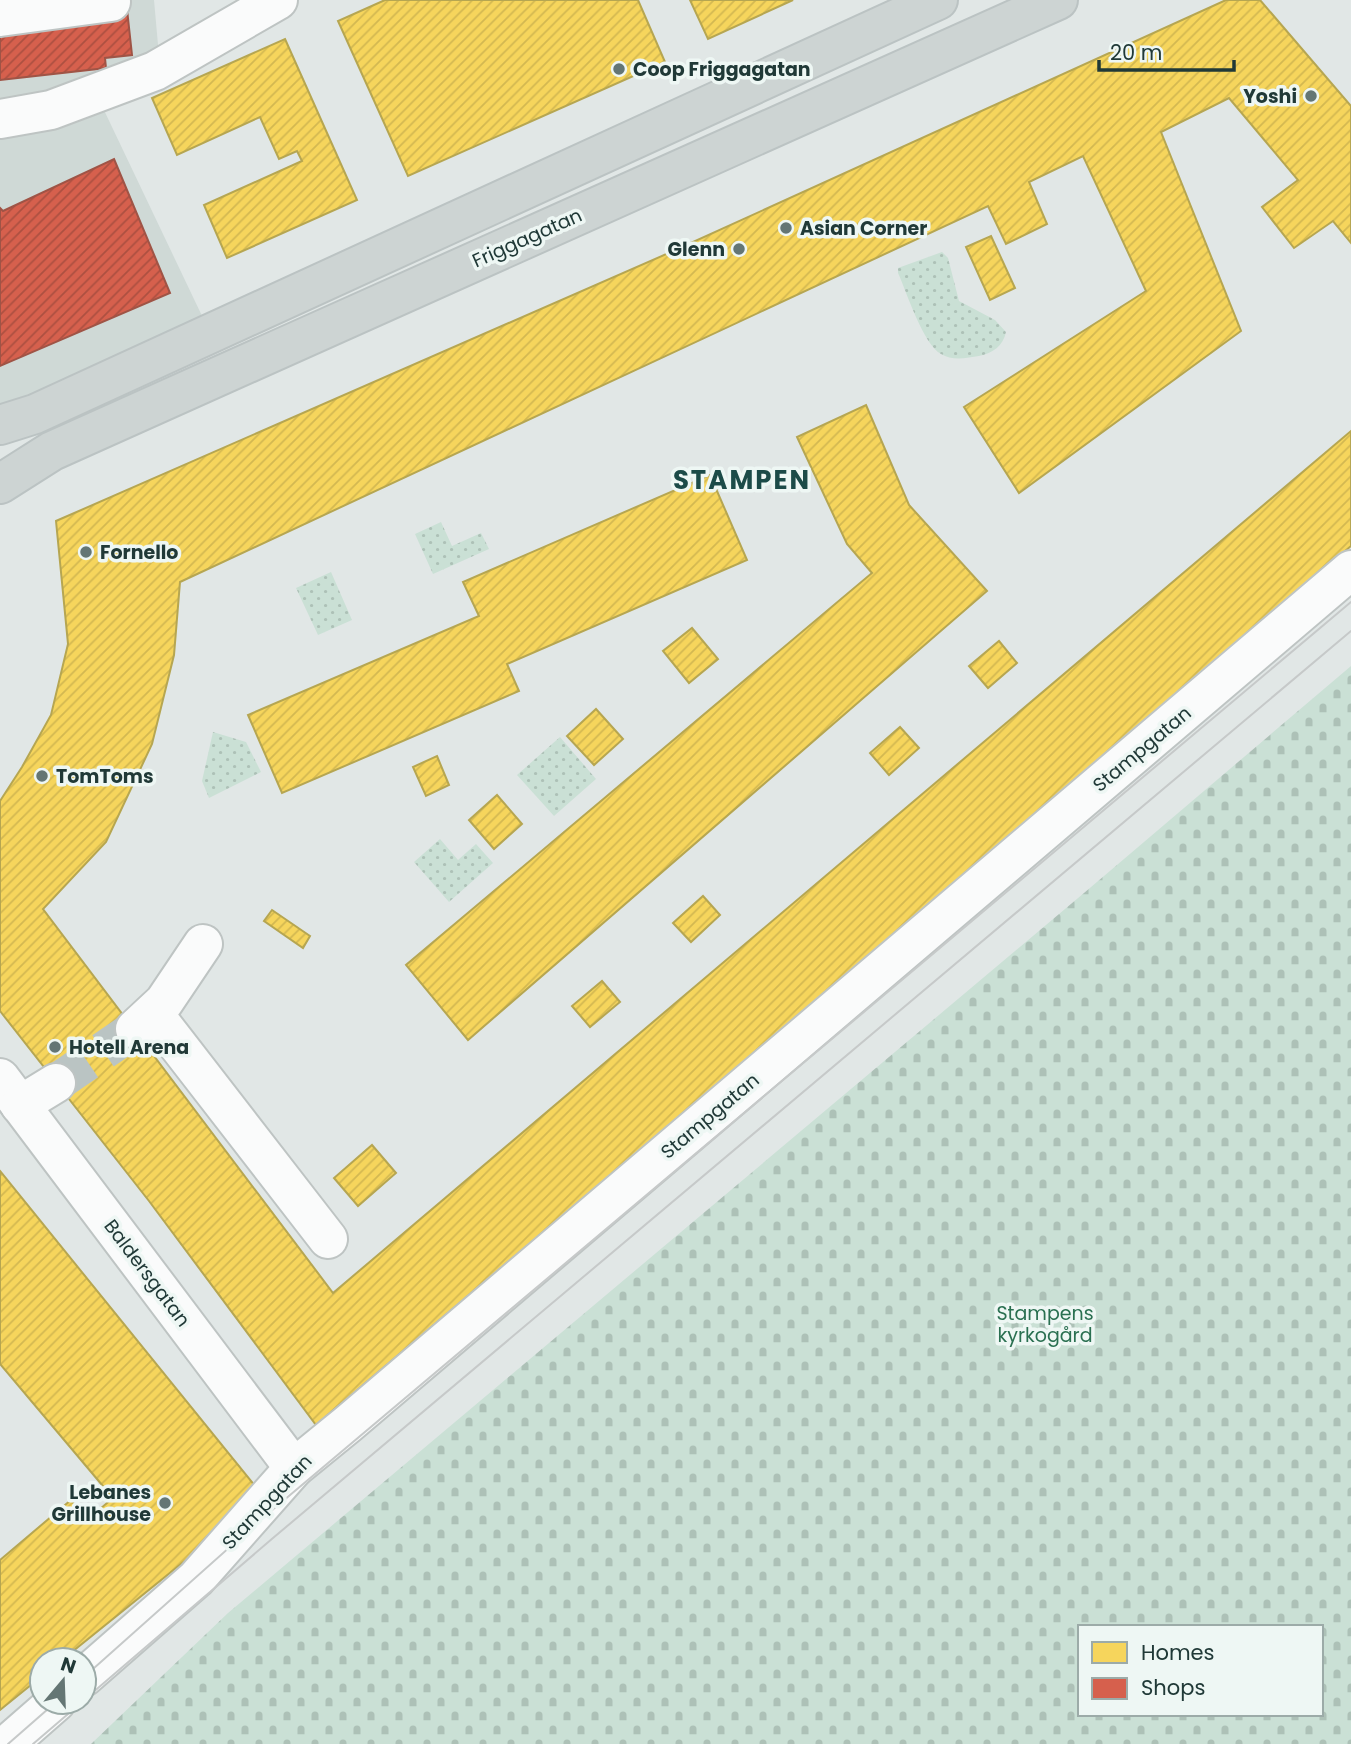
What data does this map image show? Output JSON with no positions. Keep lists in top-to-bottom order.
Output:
{
  "streets": {
    "main road": ["Friggagatan"],
    "street": ["Stampgatan", "Baldersgatan"]
  },
  "crossings": [
    ["Stampgatan", "Baldersgatan"]
  ],
  "districts": ["STAMPEN"],
  "parks": ["Stampens kyrkogård"],
  "places": [
    "Coop Friggagatan",
    "Yoshi",
    "Asian Corner",
    "Glenn",
    "Fornello",
    "TomToms",
    "Hotell Arena",
    "Lebanes Grillhouse"
  ],
  "legend": ["Homes", "Shops"],
  "scale_bar": "20 m",
  "north": "top"
}
